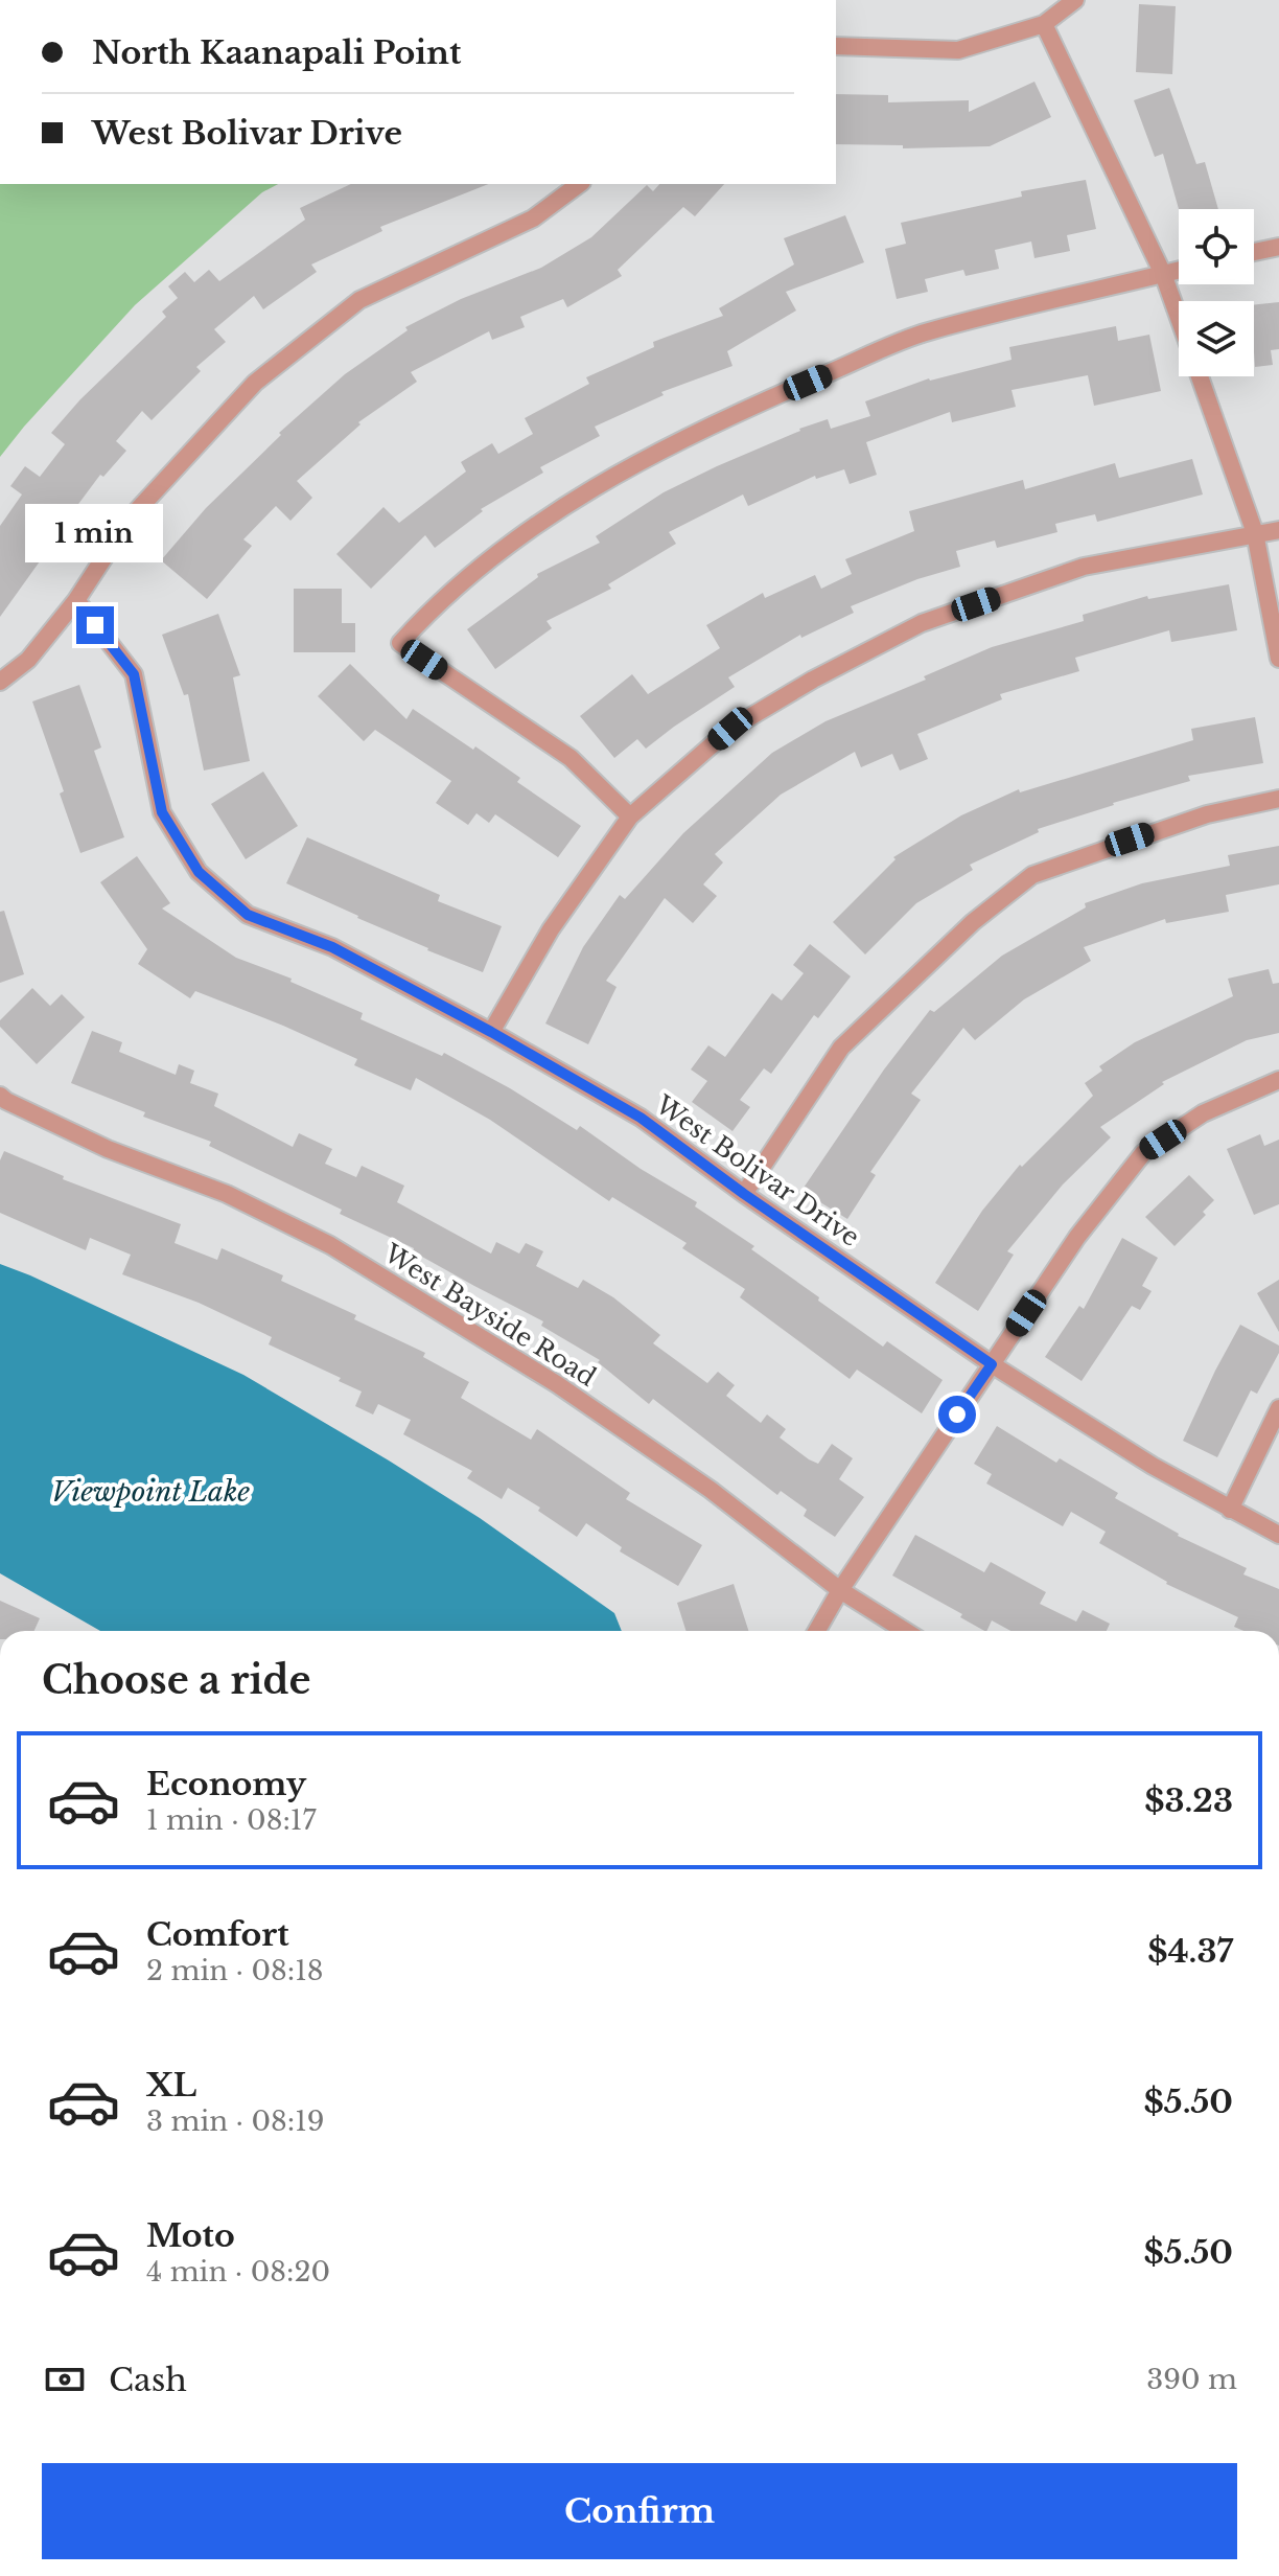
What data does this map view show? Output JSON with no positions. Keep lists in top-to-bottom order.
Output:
{
  "streets": {
    "street": ["West Bolivar Drive", "West Bayside Road"]
  },
  "water": ["Viewpoint Lake"],
  "page": {
    "banner": ["North Kaanapali Point", "West Bolivar Drive"],
    "bubble": "1 min",
    "heading": "Choose a ride",
    "list": [
      {
        "name": "Economy",
        "note": "1 min · 08:17",
        "value": "$3.23"
      },
      {
        "name": "Comfort",
        "note": "2 min · 08:18",
        "value": "$4.37"
      },
      {
        "name": "XL",
        "note": "3 min · 08:19",
        "value": "$5.50"
      },
      {
        "name": "Moto",
        "note": "4 min · 08:20",
        "value": "$5.50"
      }
    ],
    "pay": ["Cash", "390 m"],
    "buttons": "Confirm"
  }
}
